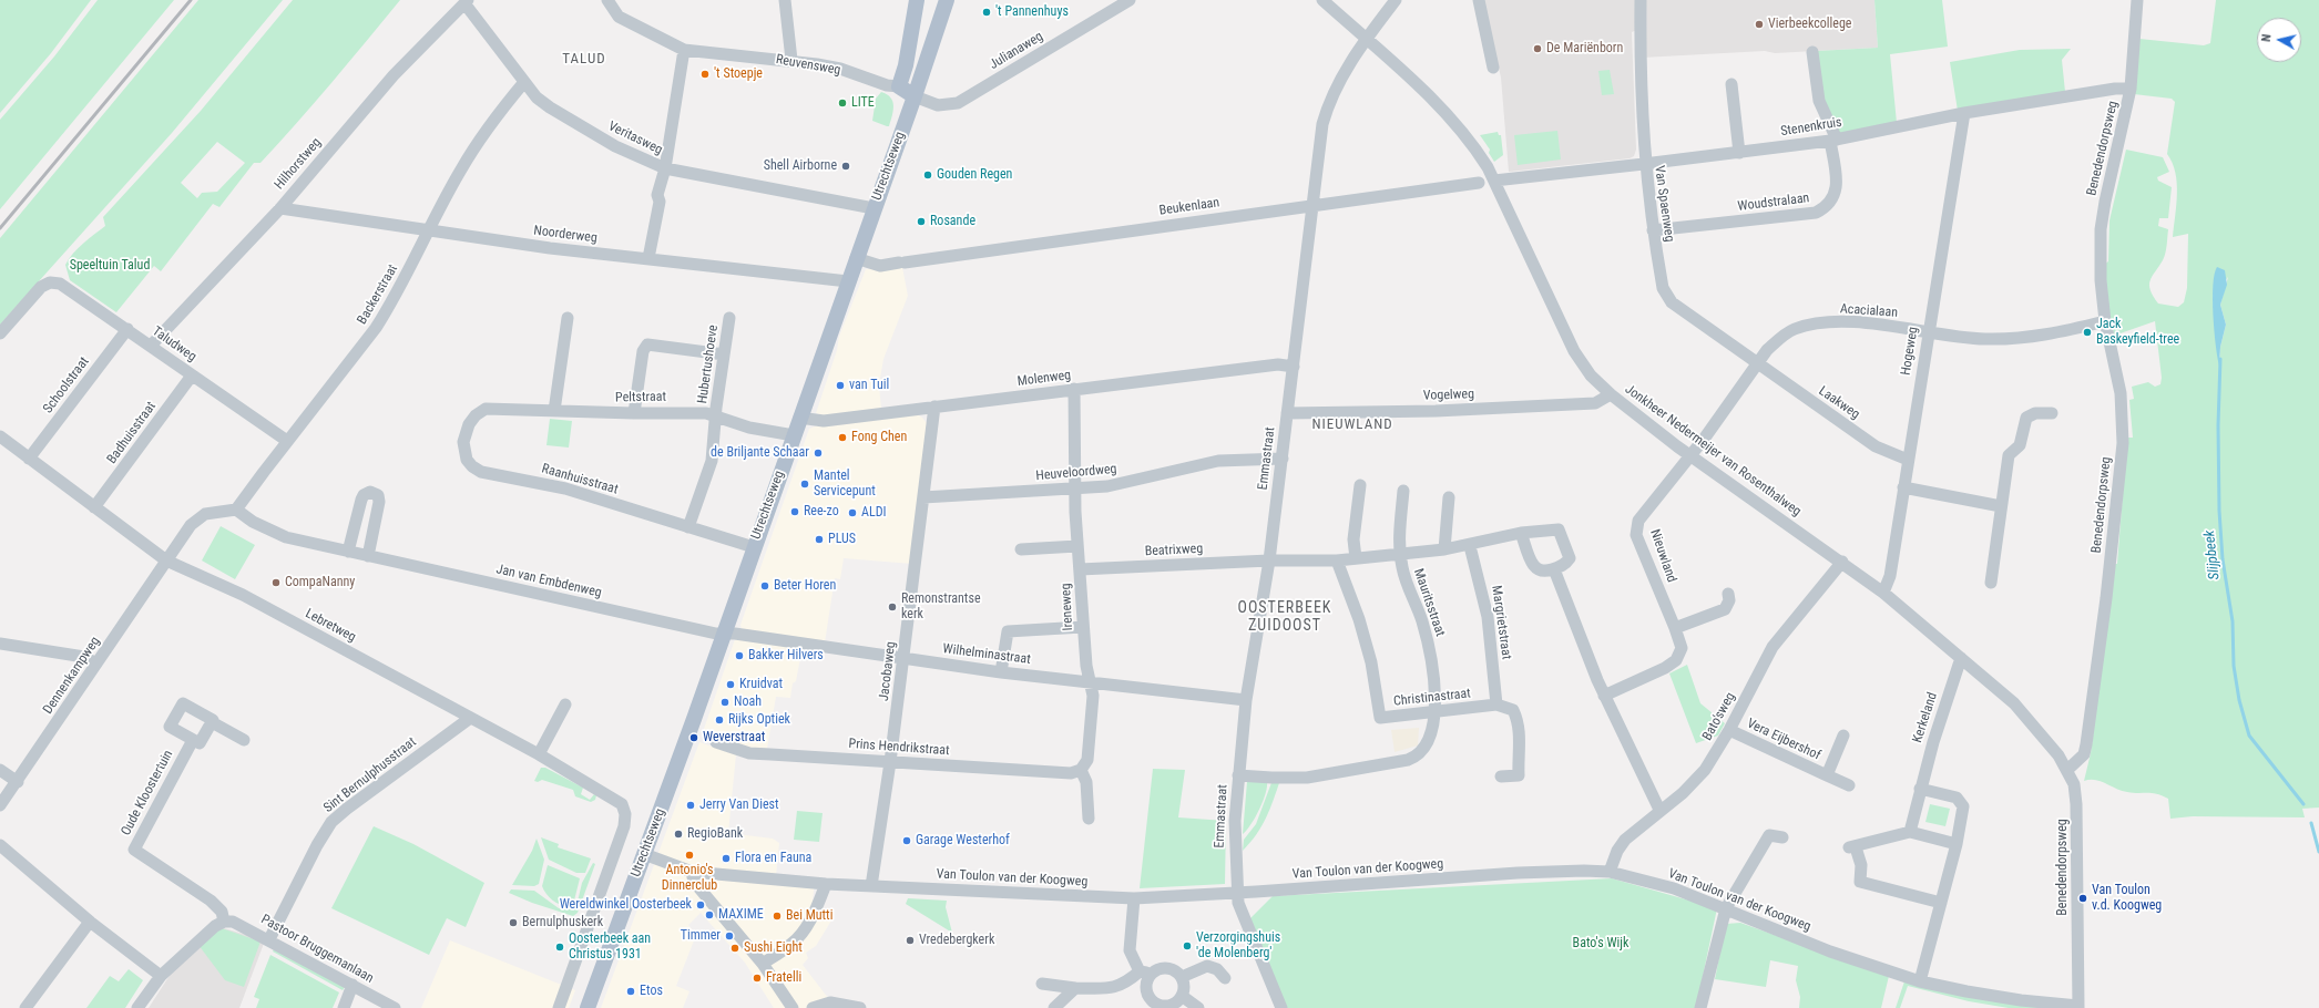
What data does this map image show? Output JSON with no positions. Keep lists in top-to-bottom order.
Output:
{
  "streets": {
    "main road": ["Reuvensweg", "Utrechtseweg"],
    "street": [
      "Julianaweg",
      "Stenenkruis",
      "Veritasweg",
      "Benedendorpsweg",
      "Hilhorstweg",
      "Woudstralaan",
      "Van Spaenweg",
      "Beukenlaan",
      "Noorderweg",
      "Backerstraat",
      "Acacialaan",
      "Taludweg",
      "Hogeweg",
      "Hubertushoeve",
      "Molenweg",
      "Schoolstraat",
      "Vogelweg",
      "Peltstraat",
      "Laakweg",
      "Badhuisstraat",
      "Jonkheer Nedermeijer van Rosenthalweg",
      "Emmastraat",
      "Heuveloordweg",
      "Raanhuisstraat",
      "Beatrixweg",
      "Nieuwland",
      "Jan van Embdenweg",
      "Mauritsstraat",
      "Ireneweg",
      "Margrietstraat",
      "Lebretweg",
      "Wilhelminastraat",
      "Jacobaweg",
      "Dennenkampweg",
      "Christinastraat",
      "Bato'sweg",
      "Kerkeland",
      "Vera Eijbershof",
      "Prins Hendrikstraat",
      "Sint Bernulphusstraat",
      "Oude Kloostertuin",
      "Van Toulon van der Koogweg",
      "Pastoor Bruggemanlaan"
    ]
  },
  "crossings": [
    ["Julianaweg", "Reuvensweg"],
    ["Julianaweg", "Utrechtseweg"],
    ["Reuvensweg", "Utrechtseweg"],
    ["Stenenkruis", "Benedendorpsweg"],
    ["Stenenkruis", "Woudstralaan"],
    ["Stenenkruis", "Van Spaenweg"],
    ["Stenenkruis", "Hogeweg"],
    ["Stenenkruis", "Jonkheer Nedermeijer van Rosenthalweg"],
    ["Veritasweg", "Hilhorstweg"],
    ["Veritasweg", "Utrechtseweg"],
    ["Veritasweg", "Backerstraat"],
    ["Benedendorpsweg", "Acacialaan"],
    ["Benedendorpsweg", "Jonkheer Nedermeijer van Rosenthalweg"],
    ["Benedendorpsweg", "Van Toulon van der Koogweg"],
    ["Hilhorstweg", "Noorderweg"],
    ["Hilhorstweg", "Taludweg"],
    ["Utrechtseweg", "Beukenlaan"],
    ["Utrechtseweg", "Noorderweg"],
    ["Utrechtseweg", "Molenweg"],
    ["Utrechtseweg", "Peltstraat"],
    ["Utrechtseweg", "Raanhuisstraat"],
    ["Utrechtseweg", "Jan van Embdenweg"],
    ["Utrechtseweg", "Lebretweg"],
    ["Utrechtseweg", "Wilhelminastraat"],
    ["Utrechtseweg", "Van Toulon van der Koogweg"],
    ["Woudstralaan", "Van Spaenweg"],
    ["Van Spaenweg", "Acacialaan"],
    ["Van Spaenweg", "Laakweg"],
    ["Beukenlaan", "Emmastraat"],
    ["Noorderweg", "Backerstraat"],
    ["Backerstraat", "Taludweg"],
    ["Backerstraat", "Jan van Embdenweg"],
    ["Backerstraat", "Dennenkampweg"],
    ["Acacialaan", "Hogeweg"],
    ["Acacialaan", "Laakweg"],
    ["Acacialaan", "Jonkheer Nedermeijer van Rosenthalweg"],
    ["Acacialaan", "Nieuwland"],
    ["Taludweg", "Schoolstraat"],
    ["Taludweg", "Badhuisstraat"],
    ["Hogeweg", "Laakweg"],
    ["Hogeweg", "Jonkheer Nedermeijer van Rosenthalweg"],
    ["Hubertushoeve", "Peltstraat"],
    ["Molenweg", "Emmastraat"],
    ["Molenweg", "Ireneweg"],
    ["Molenweg", "Jacobaweg"],
    ["Schoolstraat", "Lebretweg"],
    ["Vogelweg", "Jonkheer Nedermeijer van Rosenthalweg"],
    ["Vogelweg", "Emmastraat"],
    ["Peltstraat", "Raanhuisstraat"],
    ["Badhuisstraat", "Lebretweg"],
    ["Jonkheer Nedermeijer van Rosenthalweg", "Emmastraat"],
    ["Jonkheer Nedermeijer van Rosenthalweg", "Nieuwland"],
    ["Jonkheer Nedermeijer van Rosenthalweg", "Bato'sweg"],
    ["Jonkheer Nedermeijer van Rosenthalweg", "Kerkeland"],
    ["Emmastraat", "Heuveloordweg"],
    ["Emmastraat", "Beatrixweg"],
    ["Emmastraat", "Wilhelminastraat"],
    ["Emmastraat", "Van Toulon van der Koogweg"],
    ["Heuveloordweg", "Ireneweg"],
    ["Heuveloordweg", "Jacobaweg"],
    ["Beatrixweg", "Ireneweg"],
    ["Jan van Embdenweg", "Wilhelminastraat"],
    ["Jan van Embdenweg", "Dennenkampweg"],
    ["Mauritsstraat", "Christinastraat"],
    ["Ireneweg", "Wilhelminastraat"],
    ["Ireneweg", "Prins Hendrikstraat"],
    ["Margrietstraat", "Christinastraat"],
    ["Lebretweg", "Dennenkampweg"],
    ["Lebretweg", "Sint Bernulphusstraat"],
    ["Wilhelminastraat", "Jacobaweg"],
    ["Jacobaweg", "Prins Hendrikstraat"],
    ["Jacobaweg", "Van Toulon van der Koogweg"],
    ["Bato'sweg", "Vera Eijbershof"],
    ["Bato'sweg", "Van Toulon van der Koogweg"],
    ["Sint Bernulphusstraat", "Pastoor Bruggemanlaan"],
    ["Oude Kloostertuin", "Pastoor Bruggemanlaan"]
  ],
  "districts": ["TALUD", "NIEUWLAND", "OOSTERBEEK ZUIDOOST"],
  "water": ["Slijpbeek"],
  "parks": ["Speeltuin Talud", "Bato's Wijk"],
  "places": [
    "'t Pannenhuys",
    "Vierbeekcollege",
    "De Mariënborn",
    "'t Stoepje",
    "LITE",
    "Shell Airborne",
    "Gouden Regen",
    "Rosande",
    "Jack Baskeyfield-tree",
    "van Tuil",
    "Fong Chen",
    "de Briljante Schaar",
    "Mantel Servicepunt",
    "Ree-zo",
    "ALDI",
    "PLUS",
    "CompaNanny",
    "Beter Horen",
    "Remonstrantse kerk",
    "Bakker Hilvers",
    "Kruidvat",
    "Noah",
    "Rijks Optiek",
    "Weverstraat",
    "Jerry Van Diest",
    "RegioBank",
    "Garage Westerhof",
    "Antonio's Dinnerclub",
    "Flora en Fauna",
    "Van Toulon v.d. Koogweg",
    "Wereldwinkel Oosterbeek",
    "MAXIME",
    "Bei Mutti",
    "Bernulphuskerk",
    "Timmer",
    "Vredebergkerk",
    "Verzorgingshuis 'de Molenberg'",
    "Oosterbeek aan Christus 1931",
    "Sushi Eight",
    "Fratelli",
    "Etos"
  ],
  "north": "left"
}
